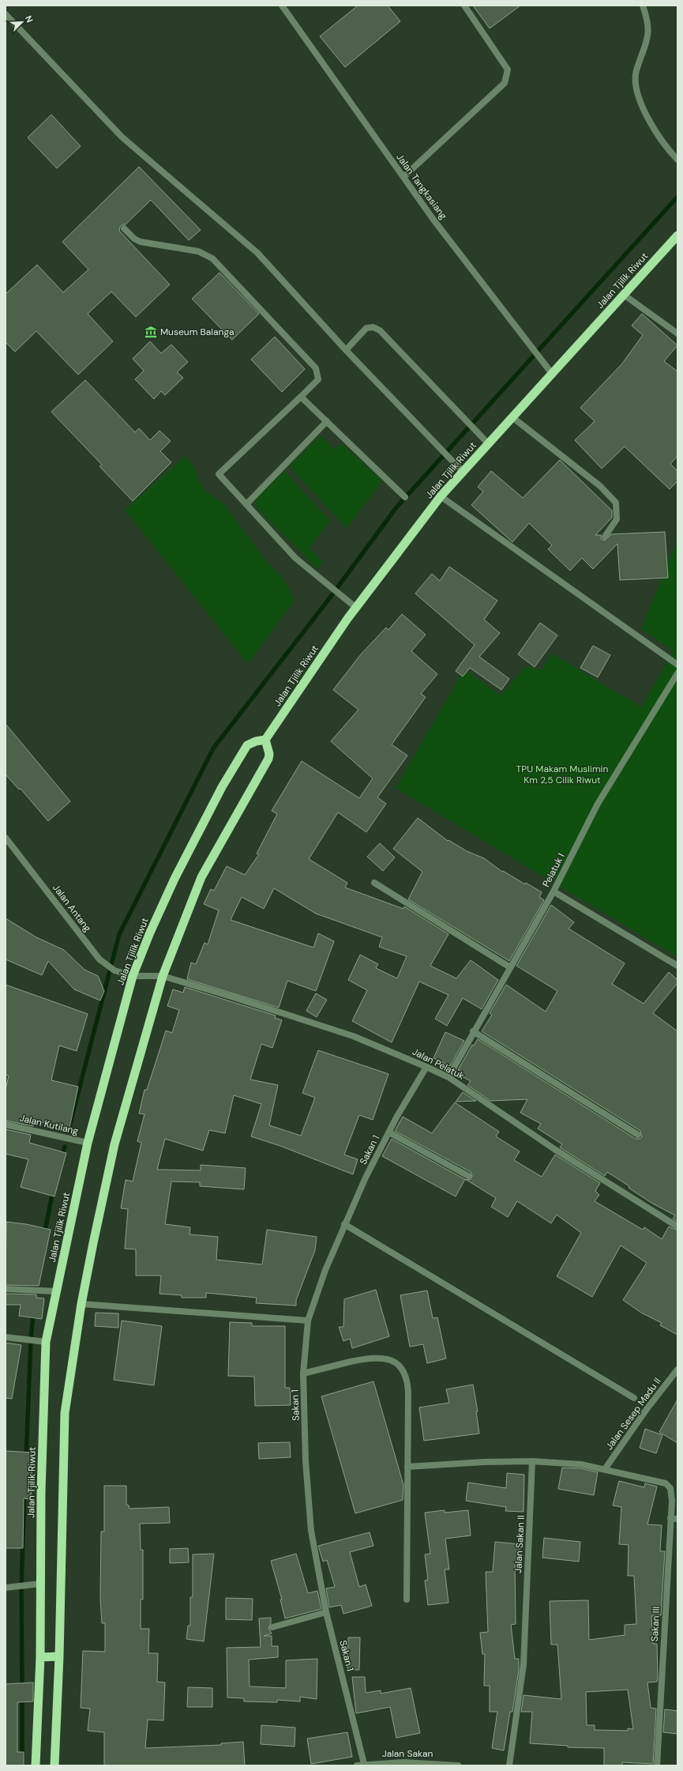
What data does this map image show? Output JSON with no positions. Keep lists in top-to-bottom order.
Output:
{
  "streets": {
    "highway": ["Jalan Tjilik Riwut"],
    "street": [
      "Jalan Tangkasiang",
      "Pelatuk I",
      "Jalan Antang",
      "Jalan Pelatuk",
      "Jalan Kutilang",
      "Sakan 1",
      "Jalan Sesep Madu II",
      "Jalan Sakan II",
      "Sakan III",
      "Jalan Sakan"
    ]
  },
  "crossings": [
    ["Jalan Tangkasiang", "Jalan Tjilik Riwut"],
    ["Jalan Tjilik Riwut", "Jalan Antang"],
    ["Jalan Tjilik Riwut", "Jalan Kutilang"],
    ["Pelatuk I", "Jalan Pelatuk"],
    ["Jalan Antang", "Jalan Pelatuk"],
    ["Jalan Pelatuk", "Sakan 1"],
    ["Sakan 1", "Jalan Sakan"],
    ["Jalan Sesep Madu II", "Sakan III"]
  ],
  "parks": ["TPU Makam Muslimin Km 2,5 Cilik Riwut"],
  "places": {
    "museum": ["Museum Balanga"]
  },
  "north": "top right"
}
